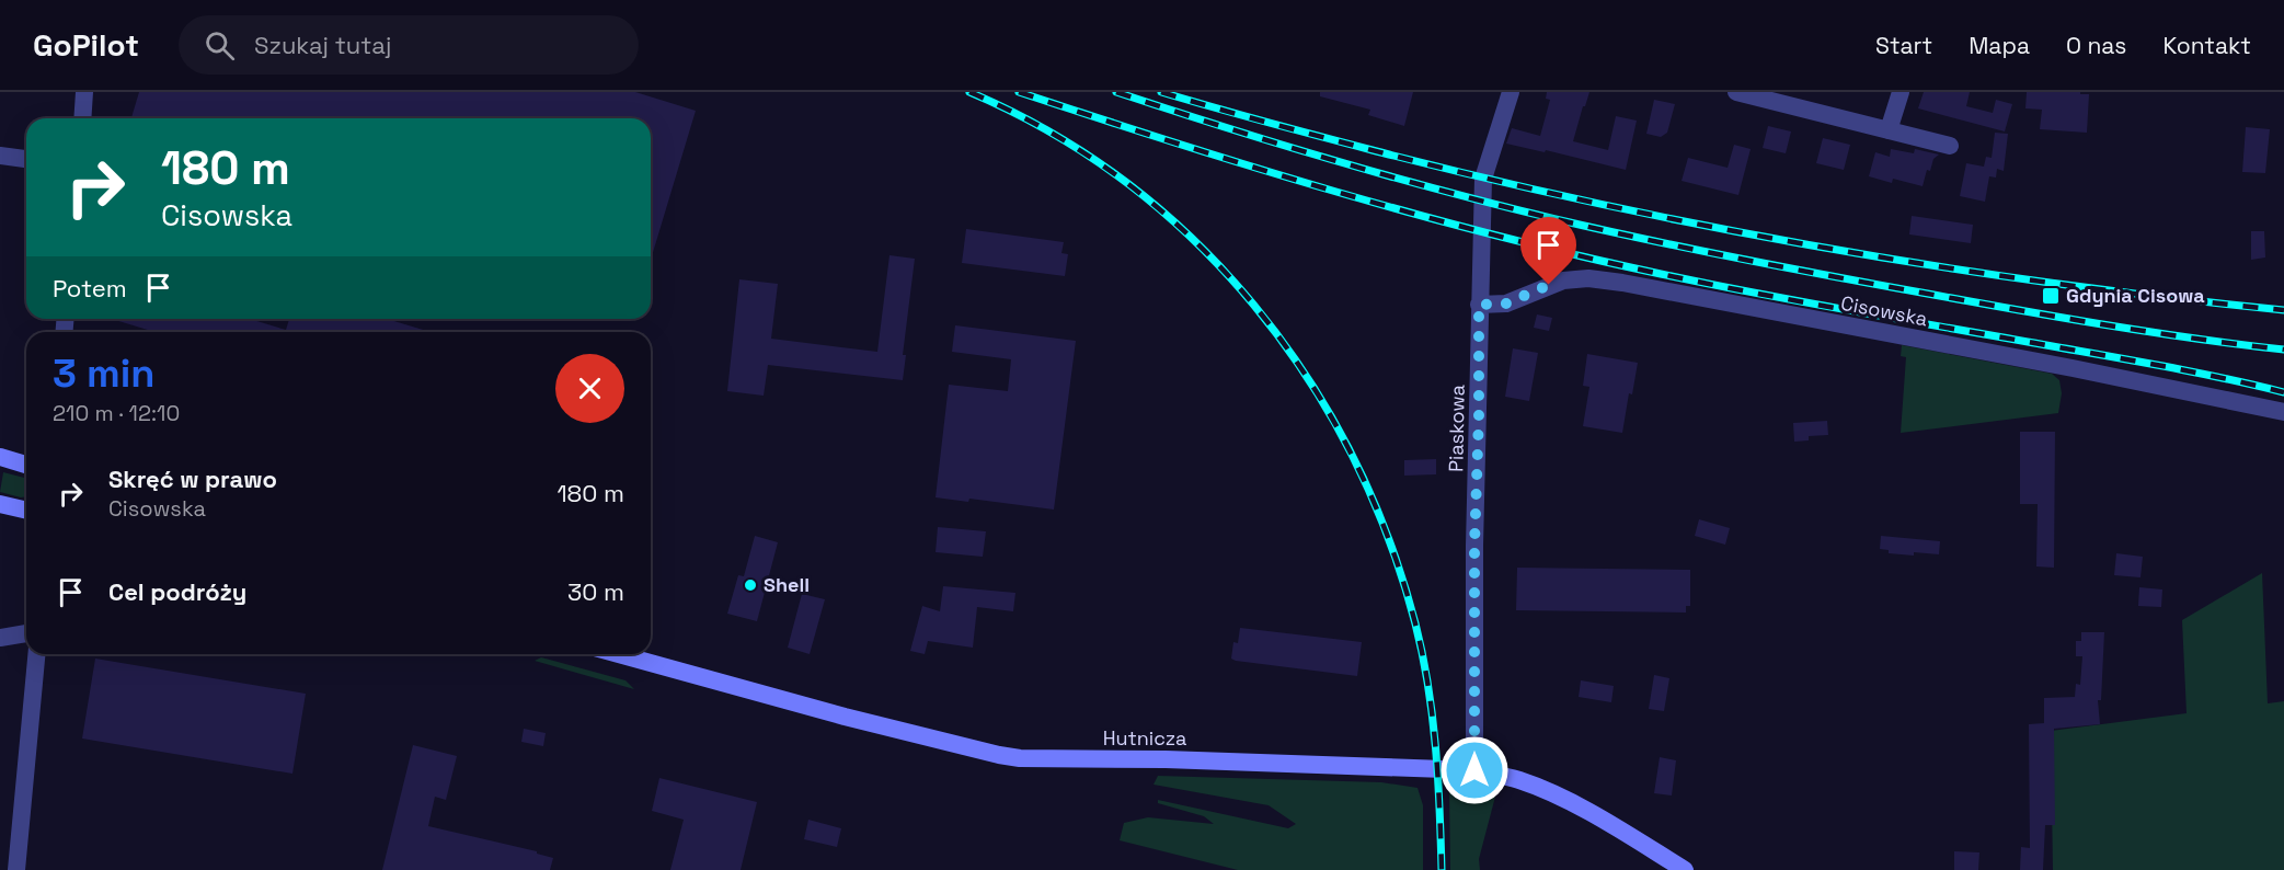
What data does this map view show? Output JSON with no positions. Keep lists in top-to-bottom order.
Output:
{
  "streets": {
    "main road": ["Hutnicza"],
    "street": ["Cisowska", "Piaskowa"]
  },
  "crossings": [
    ["Cisowska", "Piaskowa"],
    ["Piaskowa", "Hutnicza"]
  ],
  "places": {
    "transit": ["Gdynia Cisowa"],
    "other": ["Shell"]
  },
  "page": {
    "header": "GoPilot",
    "search": "Szukaj tutaj",
    "nav": [
      "Start",
      "Mapa",
      "O nas",
      "Kontakt"
    ],
    "turn": ["180 m", "Cisowska"],
    "then": "Potem",
    "heading": ["3 min", "210 m · 12:10"],
    "list": [
      {
        "name": "Skręć w prawo",
        "note": "Cisowska",
        "value": "180 m"
      },
      {
        "name": "Cel podróży",
        "value": "30 m"
      }
    ]
  }
}
